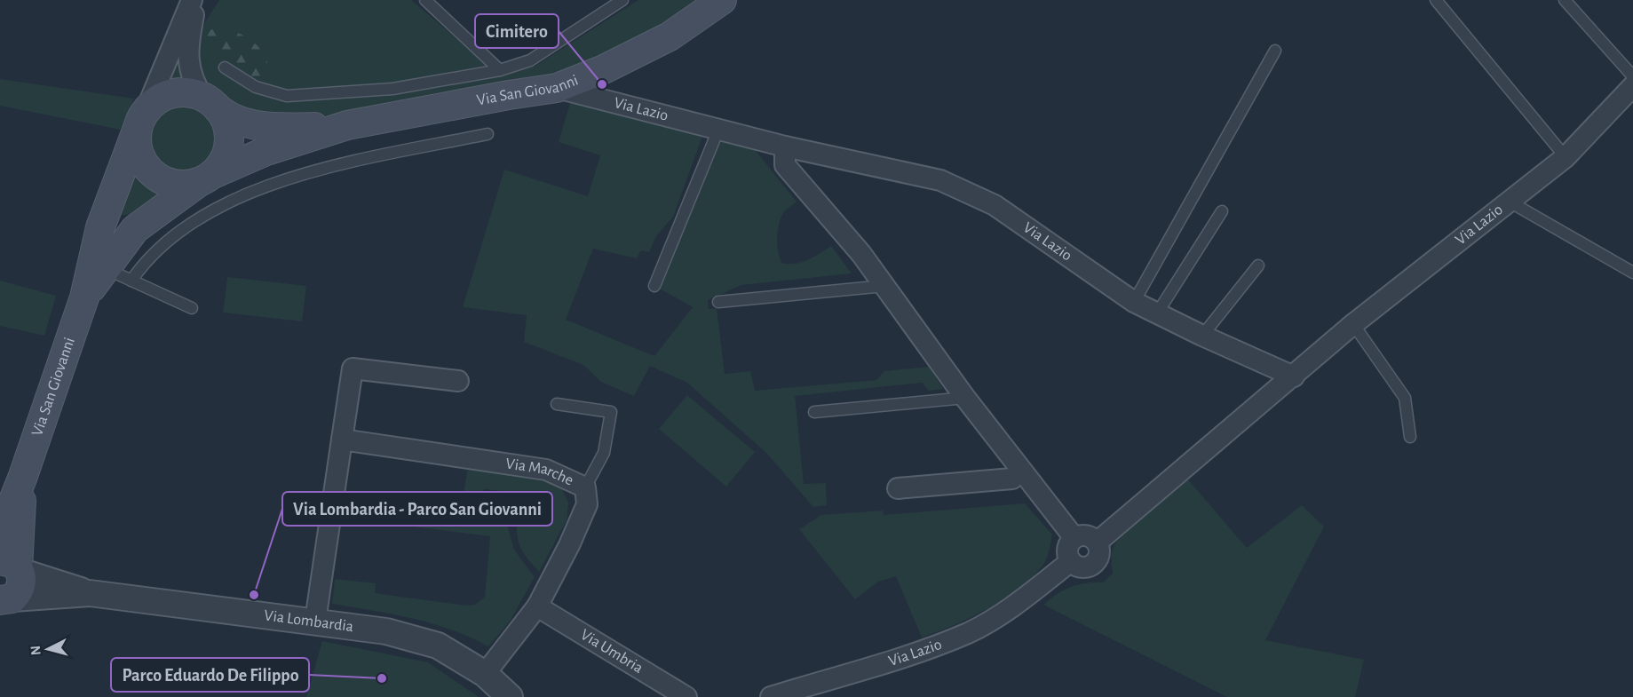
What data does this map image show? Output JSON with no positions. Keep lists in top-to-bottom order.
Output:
{
  "streets": {
    "main road": ["Via San Giovanni"],
    "street": [
      "Via Lazio",
      "Via Marche",
      "Via Lombardia",
      "Via Umbria"
    ]
  },
  "crossings": [
    ["Via San Giovanni", "Via Lazio"],
    ["Via San Giovanni", "Via Lombardia"],
    ["Via Marche", "Via Lombardia"],
    ["Via Marche", "Via Umbria"]
  ],
  "places": ["Cimitero", "Via Lombardia - Parco San Giovanni", "Parco Eduardo De Filippo"],
  "north": "left"
}
